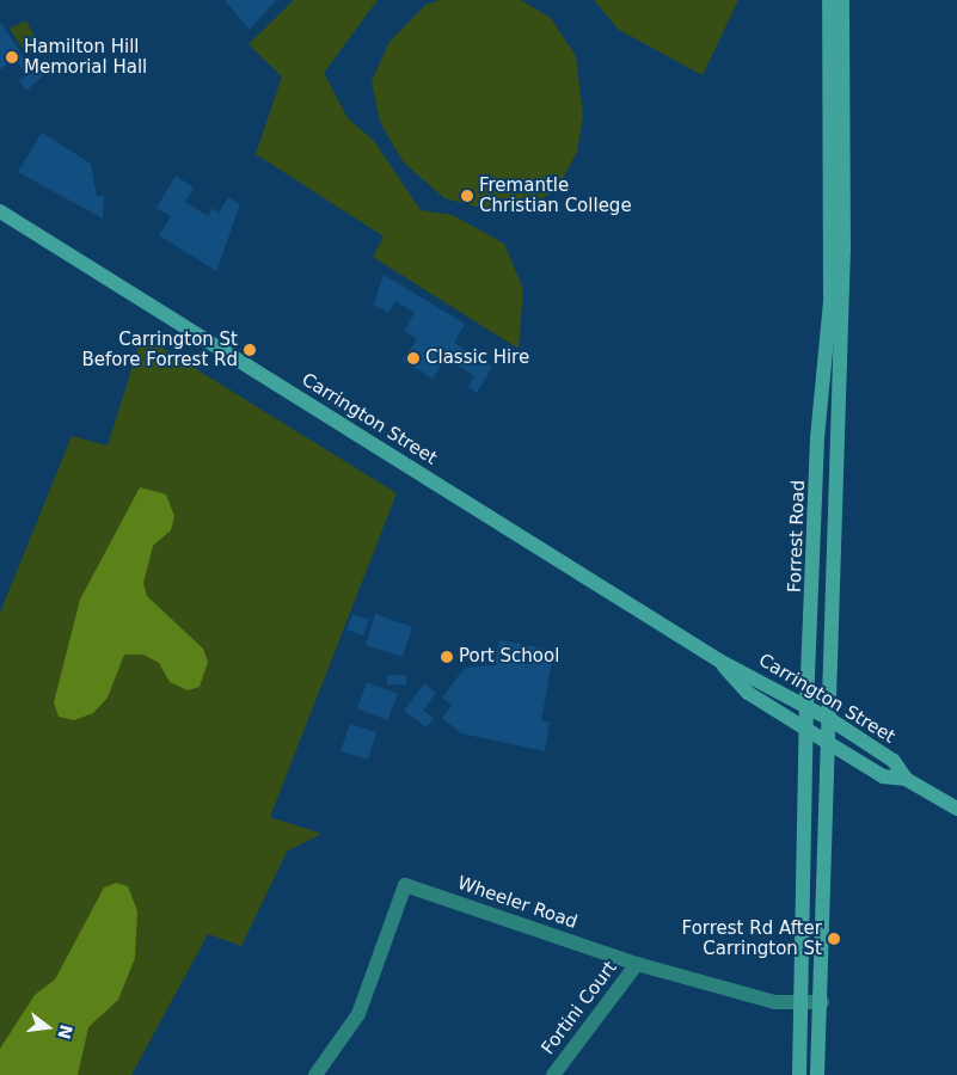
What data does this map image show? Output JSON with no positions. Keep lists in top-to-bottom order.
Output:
{
  "streets": {
    "main road": ["Carrington Street", "Forrest Road"],
    "street": ["Wheeler Road", "Fortini Court"]
  },
  "crossings": [
    ["Carrington Street", "Forrest Road"],
    ["Forrest Road", "Wheeler Road"],
    ["Wheeler Road", "Fortini Court"]
  ],
  "places": [
    "Hamilton Hill Memorial Hall",
    "Fremantle Christian College",
    "Carrington St Before Forrest Rd",
    "Classic Hire",
    "Port School",
    "Forrest Rd After Carrington St"
  ],
  "north": "right"
}
